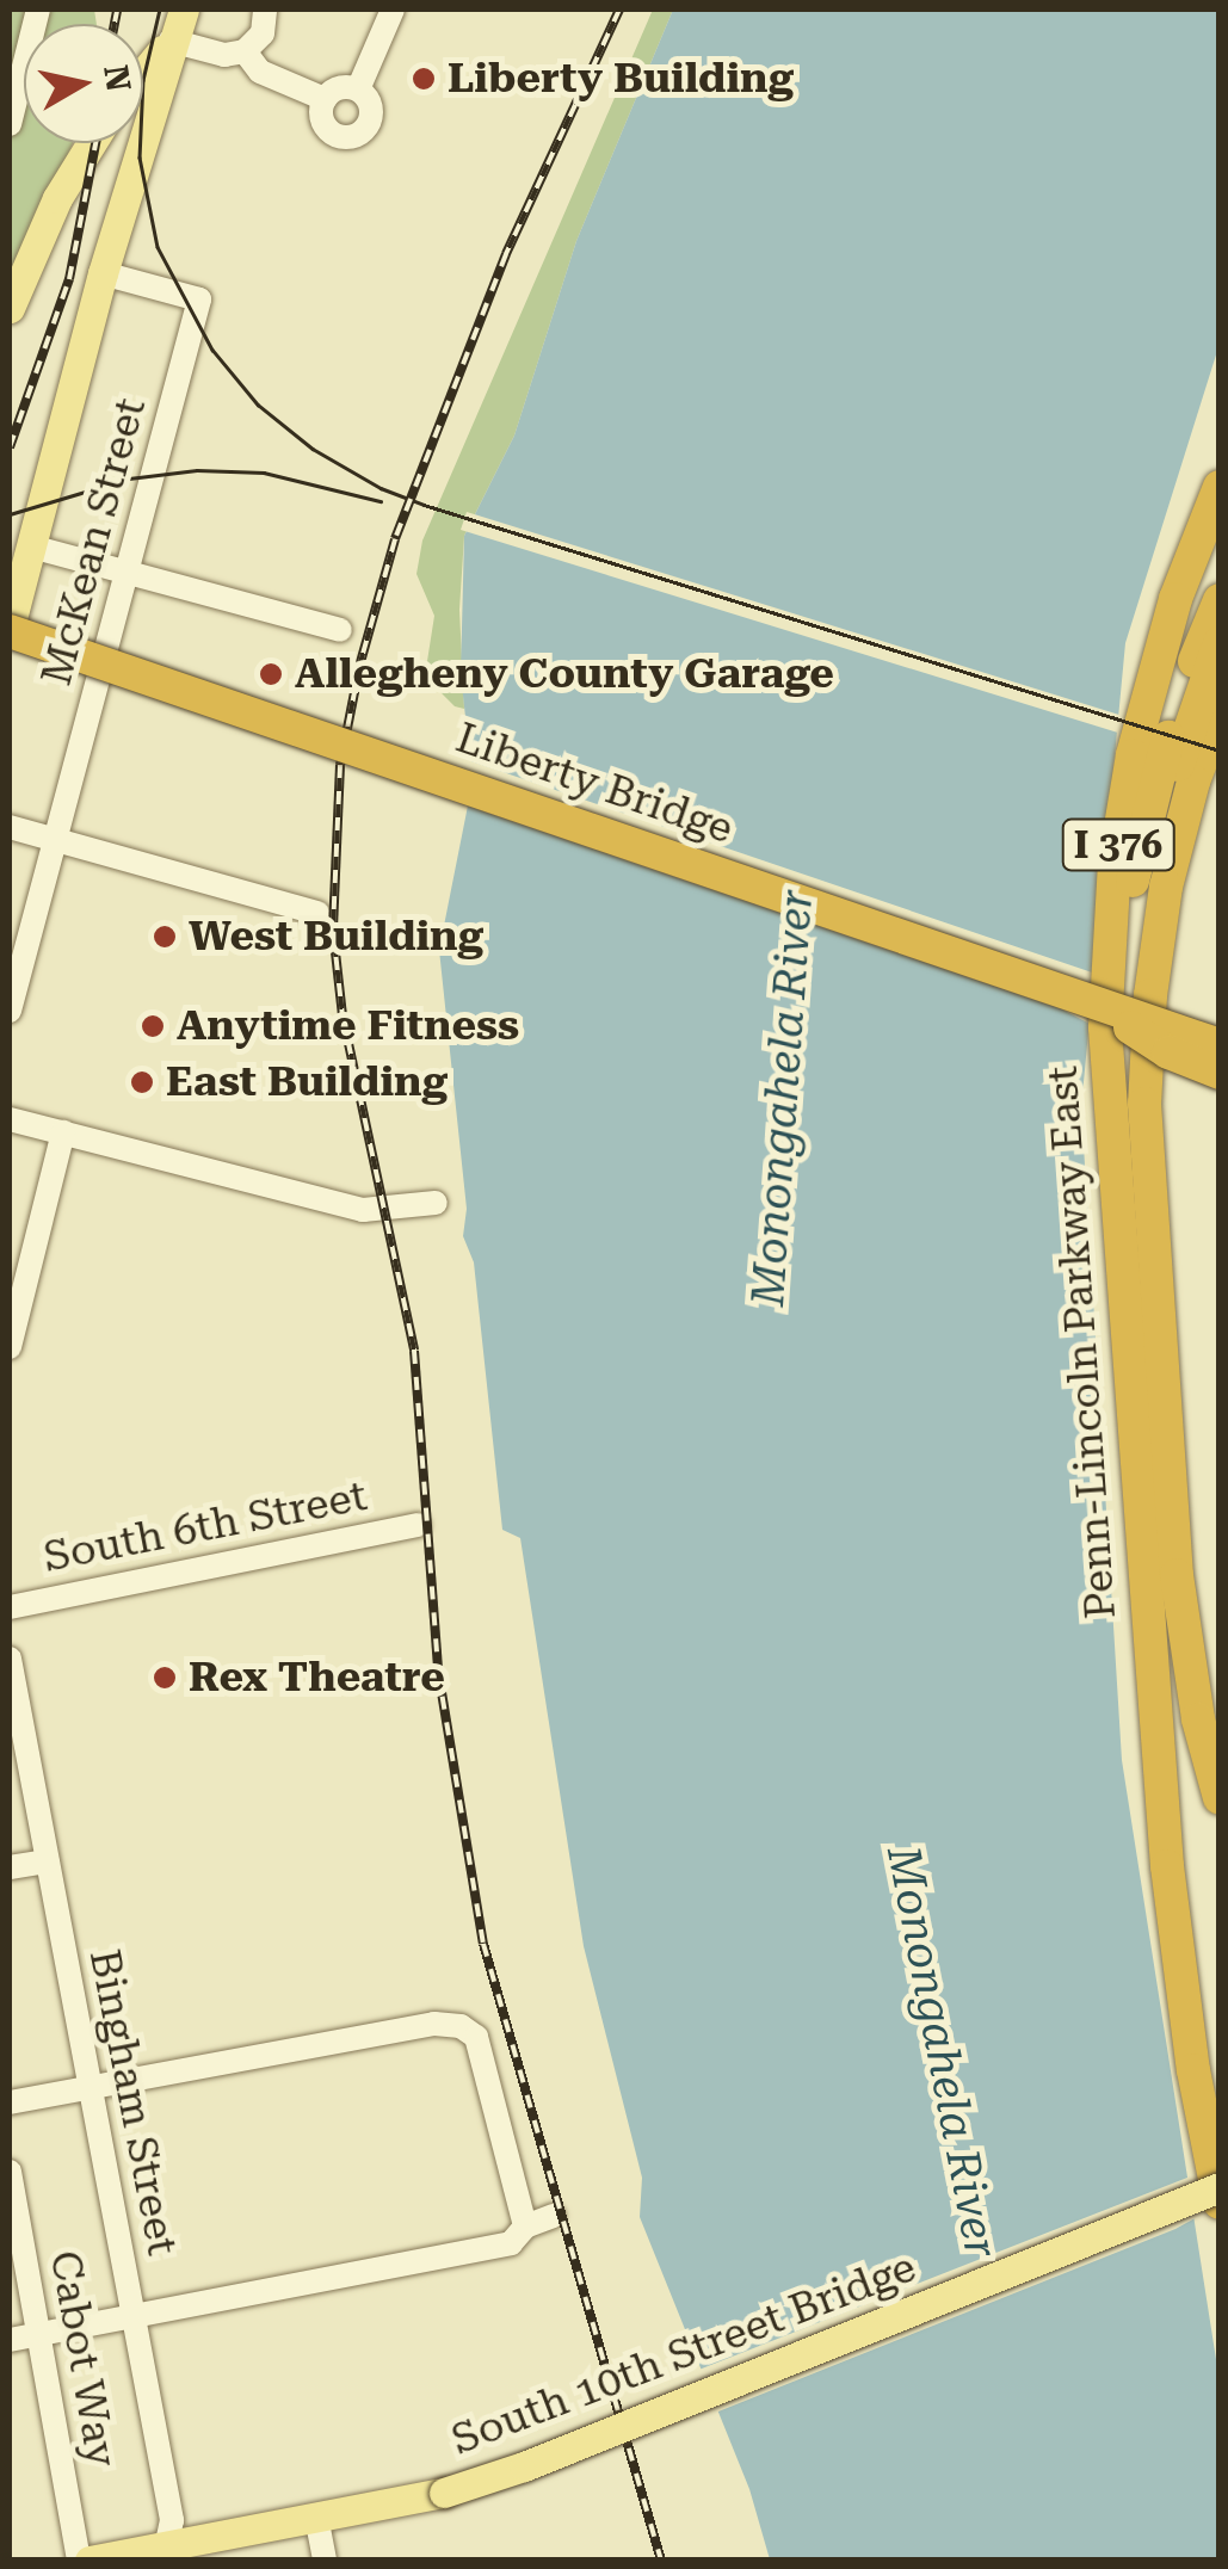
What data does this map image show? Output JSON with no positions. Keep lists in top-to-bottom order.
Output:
{
  "streets": {
    "highway": ["Liberty Bridge", "I 376", "Penn-Lincoln Parkway East"],
    "main road": ["South 10th Street Bridge"],
    "street": [
      "McKean Street",
      "South 6th Street",
      "Bingham Street",
      "Cabot Way"
    ]
  },
  "crossings": [
    ["Bingham Street", "South 10th Street Bridge"]
  ],
  "water": ["Monongahela River"],
  "places": [
    "Liberty Building",
    "Allegheny County Garage",
    "West Building",
    "Anytime Fitness",
    "East Building",
    "Rex Theatre"
  ],
  "north": "right"
}
